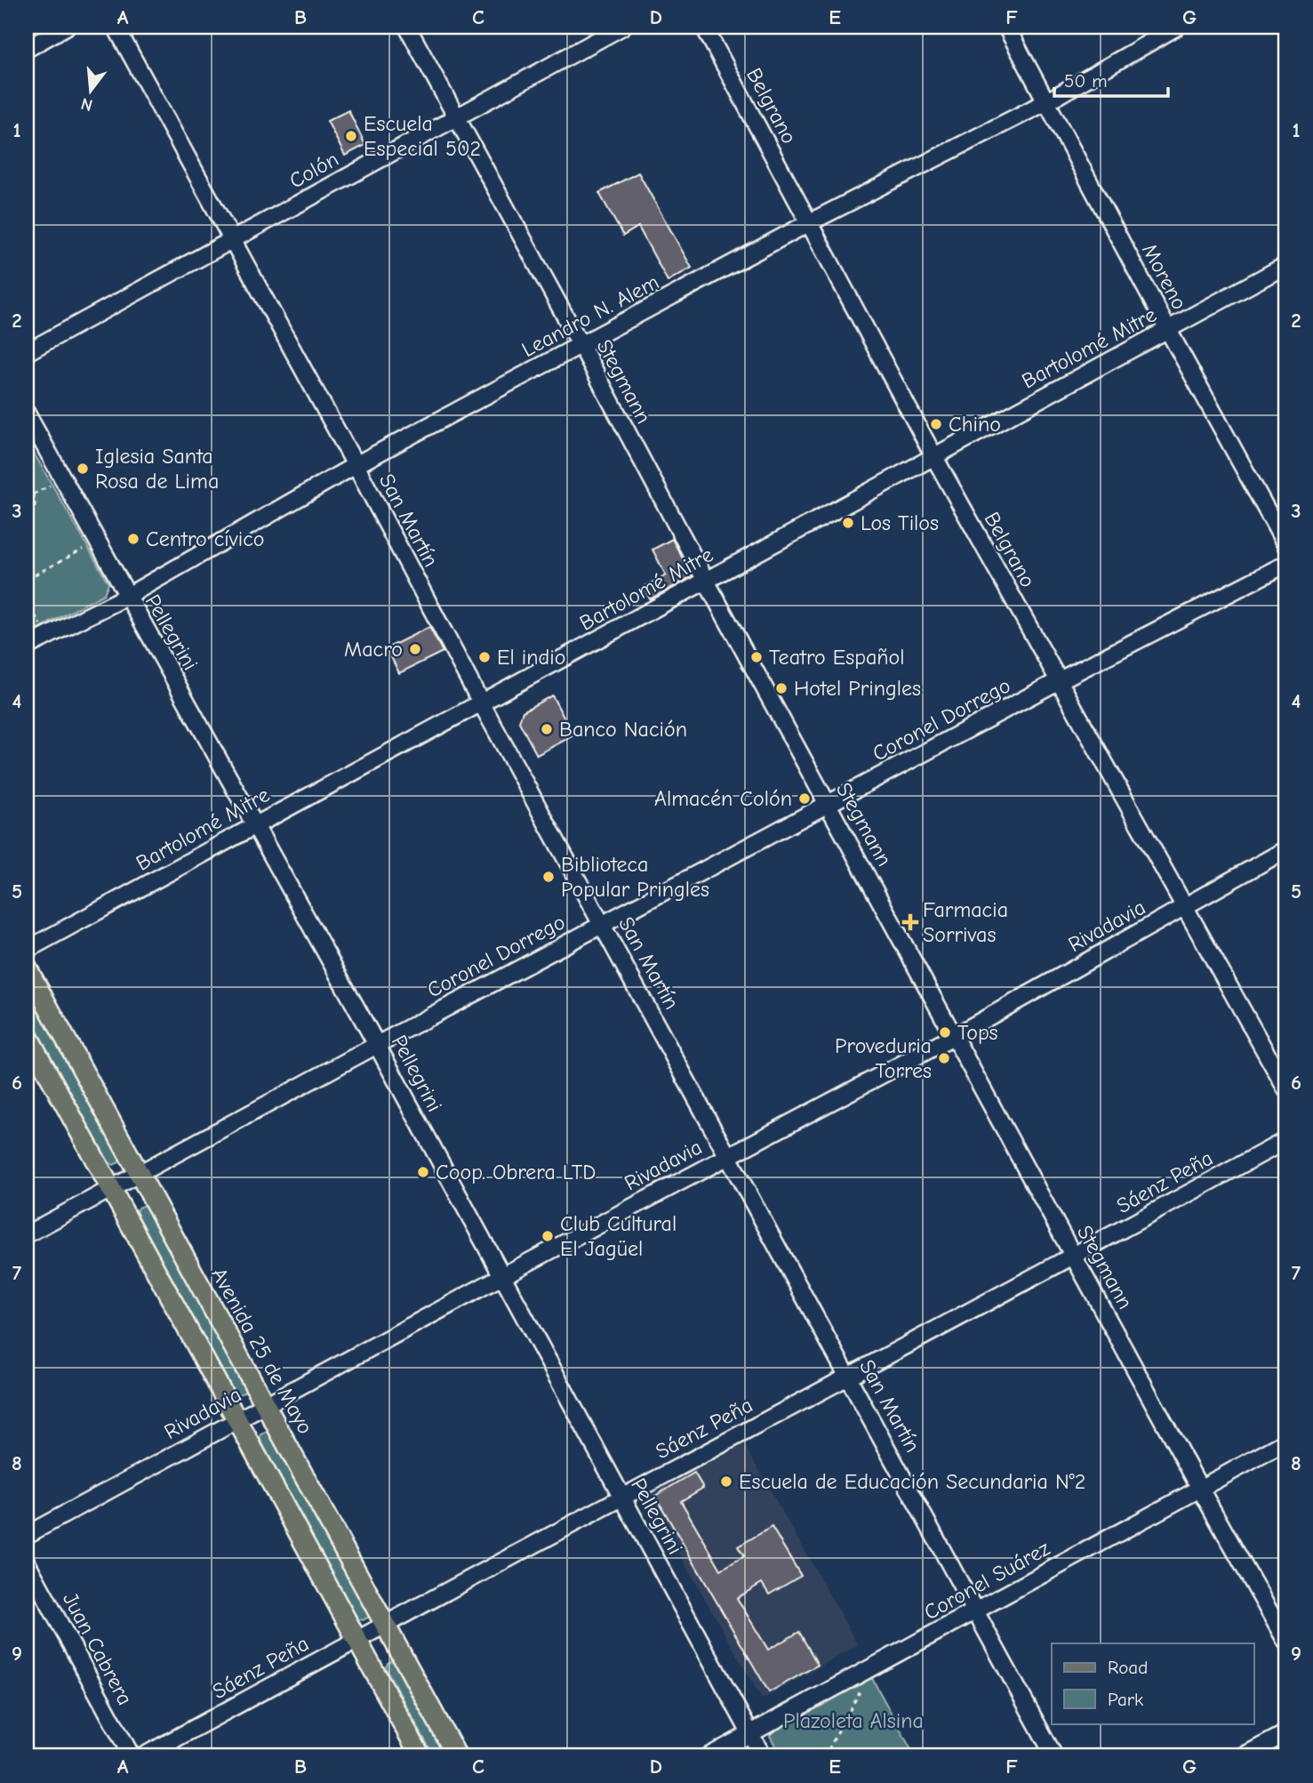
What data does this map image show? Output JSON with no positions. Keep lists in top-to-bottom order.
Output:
{
  "streets": {
    "main road": ["Avenida 25 de Mayo"],
    "street": [
      "Belgrano",
      "Colón",
      "Moreno",
      "Leandro N. Alem",
      "Bartolomé Mitre",
      "Stegmann",
      "San Martín",
      "Pellegrini",
      "Coronel Dorrego",
      "Rivadavia",
      "Sáenz Peña",
      "Coronel Suárez",
      "Juan Cabrera"
    ]
  },
  "crossings": [
    ["Belgrano", "Leandro N. Alem"],
    ["Belgrano", "Bartolomé Mitre"],
    ["Belgrano", "Coronel Dorrego"],
    ["Belgrano", "Rivadavia"],
    ["Colón", "Stegmann"],
    ["Colón", "San Martín"],
    ["Moreno", "Leandro N. Alem"],
    ["Moreno", "Bartolomé Mitre"],
    ["Leandro N. Alem", "Stegmann"],
    ["Leandro N. Alem", "San Martín"],
    ["Leandro N. Alem", "Pellegrini"],
    ["Bartolomé Mitre", "Stegmann"],
    ["Bartolomé Mitre", "San Martín"],
    ["Bartolomé Mitre", "Pellegrini"],
    ["Stegmann", "Coronel Dorrego"],
    ["Stegmann", "Rivadavia"],
    ["Stegmann", "Sáenz Peña"],
    ["Stegmann", "Coronel Suárez"],
    ["San Martín", "Coronel Dorrego"],
    ["San Martín", "Rivadavia"],
    ["San Martín", "Sáenz Peña"],
    ["San Martín", "Coronel Suárez"],
    ["Pellegrini", "Coronel Dorrego"],
    ["Pellegrini", "Rivadavia"],
    ["Pellegrini", "Sáenz Peña"],
    ["Pellegrini", "Coronel Suárez"],
    ["Coronel Dorrego", "Avenida 25 de Mayo"],
    ["Rivadavia", "Avenida 25 de Mayo"],
    ["Sáenz Peña", "Avenida 25 de Mayo"]
  ],
  "parks": ["Plazoleta Alsina"],
  "places": {
    "other": [
      "Escuela Especial 502",
      "Chino",
      "Iglesia Santa Rosa de Lima",
      "Los Tilos",
      "Centro cívico",
      "Macro",
      "El indio",
      "Teatro Español",
      "Hotel Pringles",
      "Banco Nación",
      "Almacén Colón",
      "Biblioteca Popular Pringles",
      "Tops",
      "Proveduria Torres",
      "Coop. Obrera LTD",
      "Club Cultural El Jagüel",
      "Escuela de Educación Secundaria N°2"
    ],
    "health": ["Farmacia Sorrivas"]
  },
  "legend": ["Road", "Park"],
  "scale_bar": "50 m",
  "north": "bottom",
  "grid": {
    "columns": [
      "A",
      "B",
      "C",
      "D",
      "E",
      "F",
      "G"
    ],
    "rows": [
      "1",
      "2",
      "3",
      "4",
      "5",
      "6",
      "7",
      "8",
      "9"
    ]
  }
}
